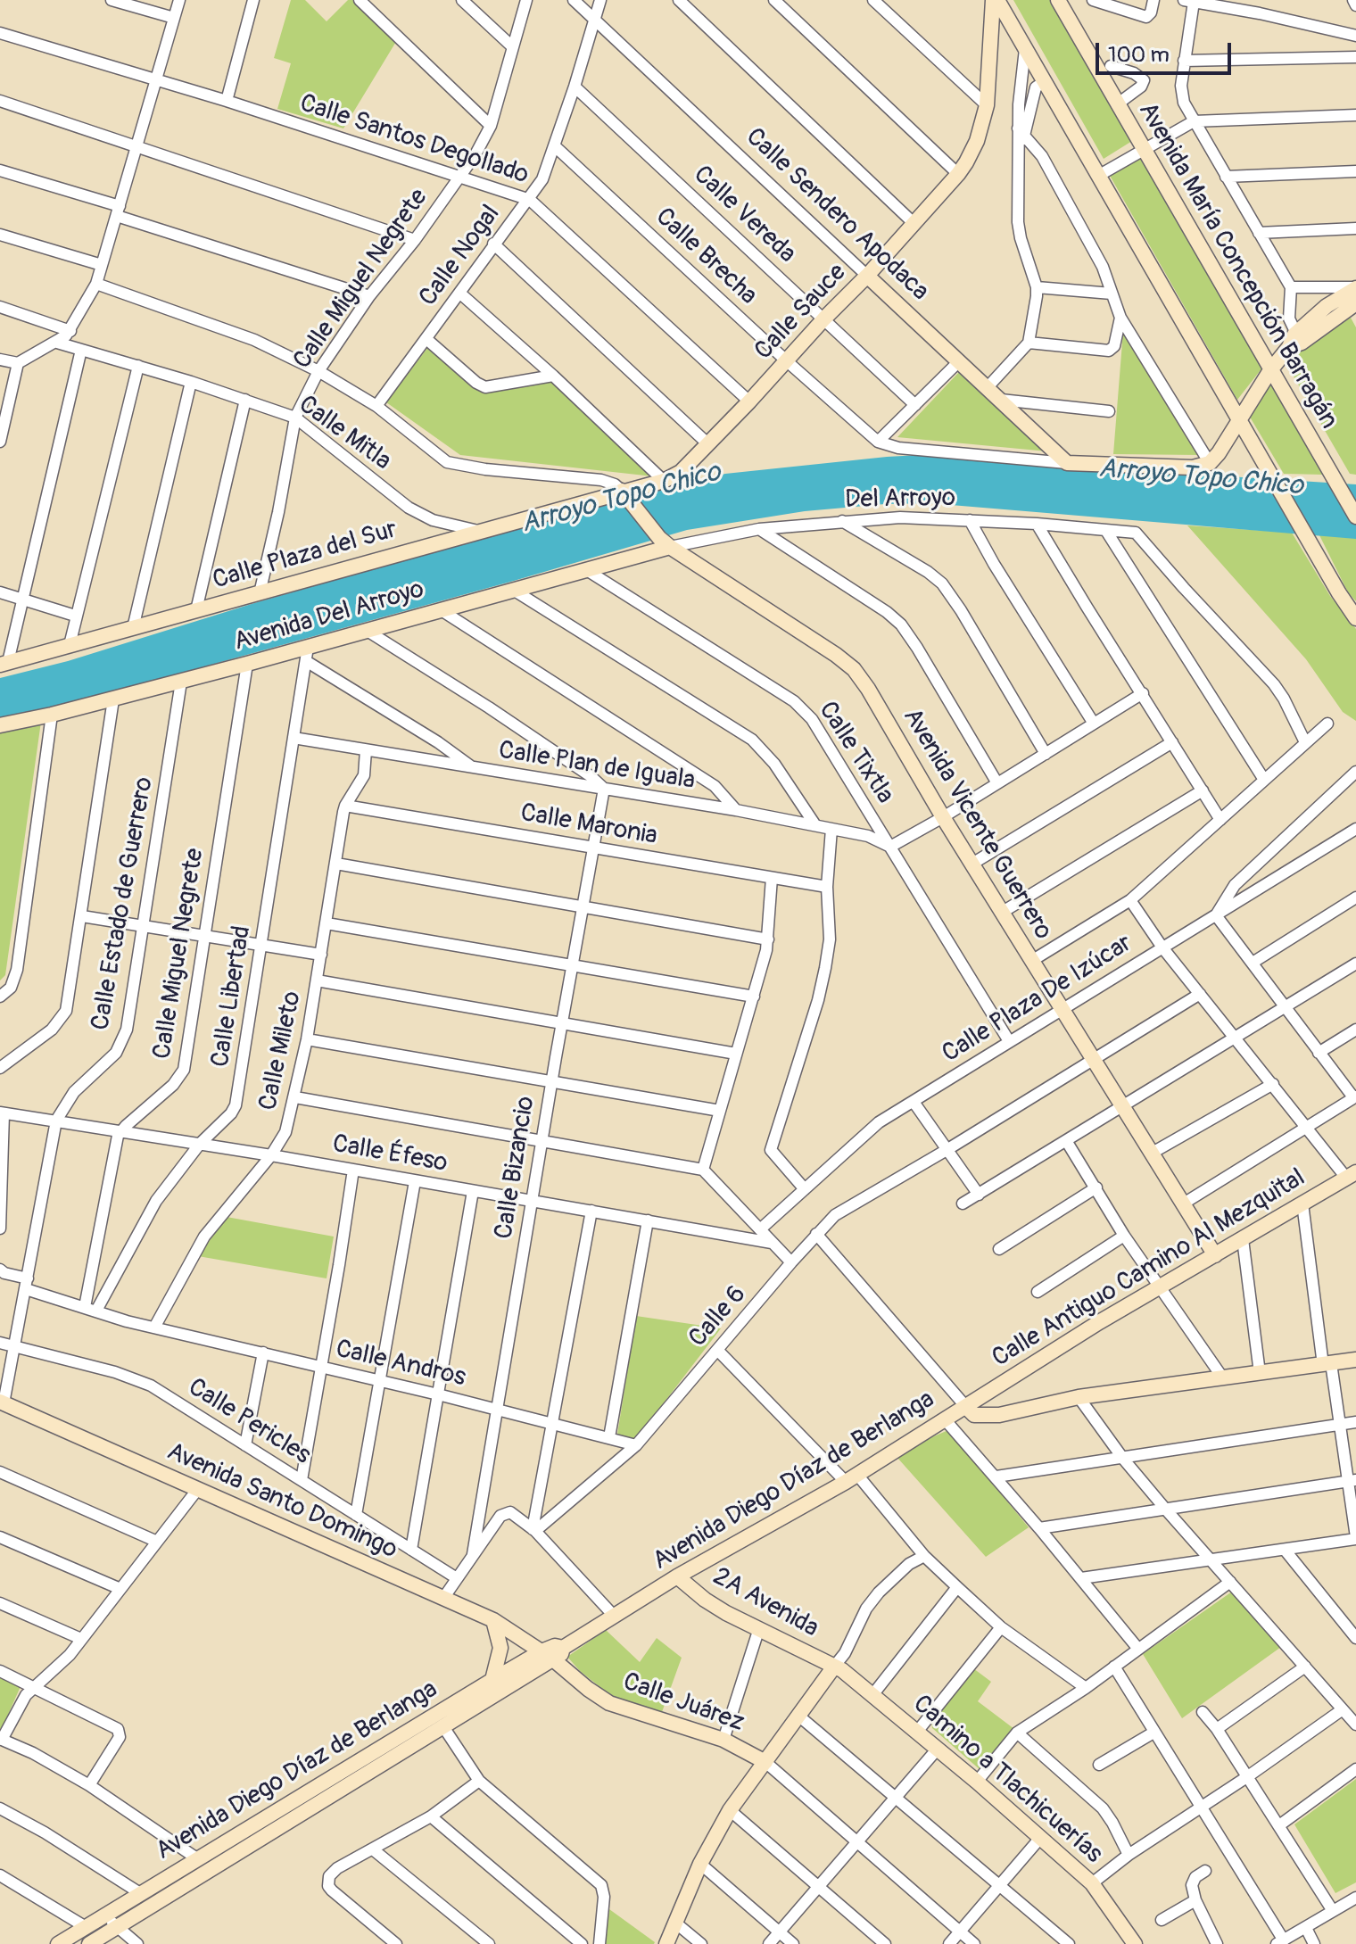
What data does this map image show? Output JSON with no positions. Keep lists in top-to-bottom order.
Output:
{
  "streets": {
    "street": [
      "Calle Santos Degollado",
      "Calle Vereda",
      "Calle Sendero Apodaca",
      "Calle Nogal",
      "Calle Brecha",
      "Avenida María Concepción Barragán",
      "Calle Miguel Negrete",
      "Calle Sauce",
      "Calle Mitla",
      "Del Arroyo",
      "Calle Plaza del Sur",
      "Avenida Del Arroyo",
      "Calle Tixtla",
      "Calle Plan de Iguala",
      "Avenida Vicente Guerrero",
      "Calle Maronia",
      "Calle Estado de Guerrero",
      "Calle Libertad",
      "Calle Plaza De Izúcar",
      "Calle Mileto",
      "Calle Éfeso",
      "Calle Bizancio",
      "Calle Antiguo Camino Al Mezquital",
      "Calle 6",
      "Calle Andros",
      "Calle Pericles",
      "Avenida Diego Díaz de Berlanga",
      "Avenida Santo Domingo",
      "2A Avenida",
      "Calle Juárez",
      "Camino a Tlachicuerías"
    ]
  },
  "crossings": [
    ["Calle Santos Degollado", "Calle Nogal"],
    ["Calle Santos Degollado", "Calle Miguel Negrete"],
    ["Calle Santos Degollado", "Calle Sauce"],
    ["Calle Vereda", "Calle Nogal"],
    ["Calle Vereda", "Calle Sauce"],
    ["Calle Sendero Apodaca", "Calle Nogal"],
    ["Calle Sendero Apodaca", "Calle Brecha"],
    ["Calle Sendero Apodaca", "Calle Sauce"],
    ["Calle Nogal", "Calle Brecha"],
    ["Calle Brecha", "Calle Sauce"],
    ["Calle Miguel Negrete", "Calle Mitla"],
    ["Calle Miguel Negrete", "Calle Plaza del Sur"],
    ["Calle Miguel Negrete", "Avenida Del Arroyo"],
    ["Calle Miguel Negrete", "Calle Éfeso"],
    ["Calle Sauce", "Calle Plaza del Sur"],
    ["Calle Sauce", "Avenida Vicente Guerrero"],
    ["Calle Mitla", "Calle Plaza del Sur"],
    ["Del Arroyo", "Avenida Del Arroyo"],
    ["Del Arroyo", "Avenida Vicente Guerrero"],
    ["Calle Plaza del Sur", "Avenida Vicente Guerrero"],
    ["Avenida Del Arroyo", "Calle Tixtla"],
    ["Avenida Del Arroyo", "Avenida Vicente Guerrero"],
    ["Avenida Del Arroyo", "Calle Estado de Guerrero"],
    ["Avenida Del Arroyo", "Calle Libertad"],
    ["Calle Tixtla", "Calle Plan de Iguala"],
    ["Calle Tixtla", "Calle Plaza De Izúcar"],
    ["Calle Plan de Iguala", "Calle Libertad"],
    ["Calle Plan de Iguala", "Calle Mileto"],
    ["Calle Plan de Iguala", "Calle Bizancio"],
    ["Avenida Vicente Guerrero", "Calle Plaza De Izúcar"],
    ["Avenida Vicente Guerrero", "Calle Antiguo Camino Al Mezquital"],
    ["Avenida Vicente Guerrero", "Calle 6"],
    ["Calle Maronia", "Calle Mileto"],
    ["Calle Maronia", "Calle Bizancio"],
    ["Calle Estado de Guerrero", "Calle Éfeso"],
    ["Calle Estado de Guerrero", "Calle Andros"],
    ["Calle Estado de Guerrero", "Calle Pericles"],
    ["Calle Estado de Guerrero", "Avenida Santo Domingo"],
    ["Calle Libertad", "Calle Éfeso"],
    ["Calle Libertad", "Calle Andros"],
    ["Calle Mileto", "Calle Éfeso"],
    ["Calle Mileto", "Calle Andros"],
    ["Calle Éfeso", "Calle Bizancio"],
    ["Calle Bizancio", "Calle Andros"],
    ["Calle Antiguo Camino Al Mezquital", "Avenida Diego Díaz de Berlanga"],
    ["Calle 6", "Calle Andros"],
    ["Avenida Diego Díaz de Berlanga", "Avenida Santo Domingo"],
    ["Avenida Diego Díaz de Berlanga", "2A Avenida"],
    ["Avenida Diego Díaz de Berlanga", "Calle Juárez"],
    ["Avenida Santo Domingo", "Calle Juárez"],
    ["2A Avenida", "Camino a Tlachicuerías"]
  ],
  "water": ["Arroyo Topo Chico"],
  "scale_bar": "100 m"
}
